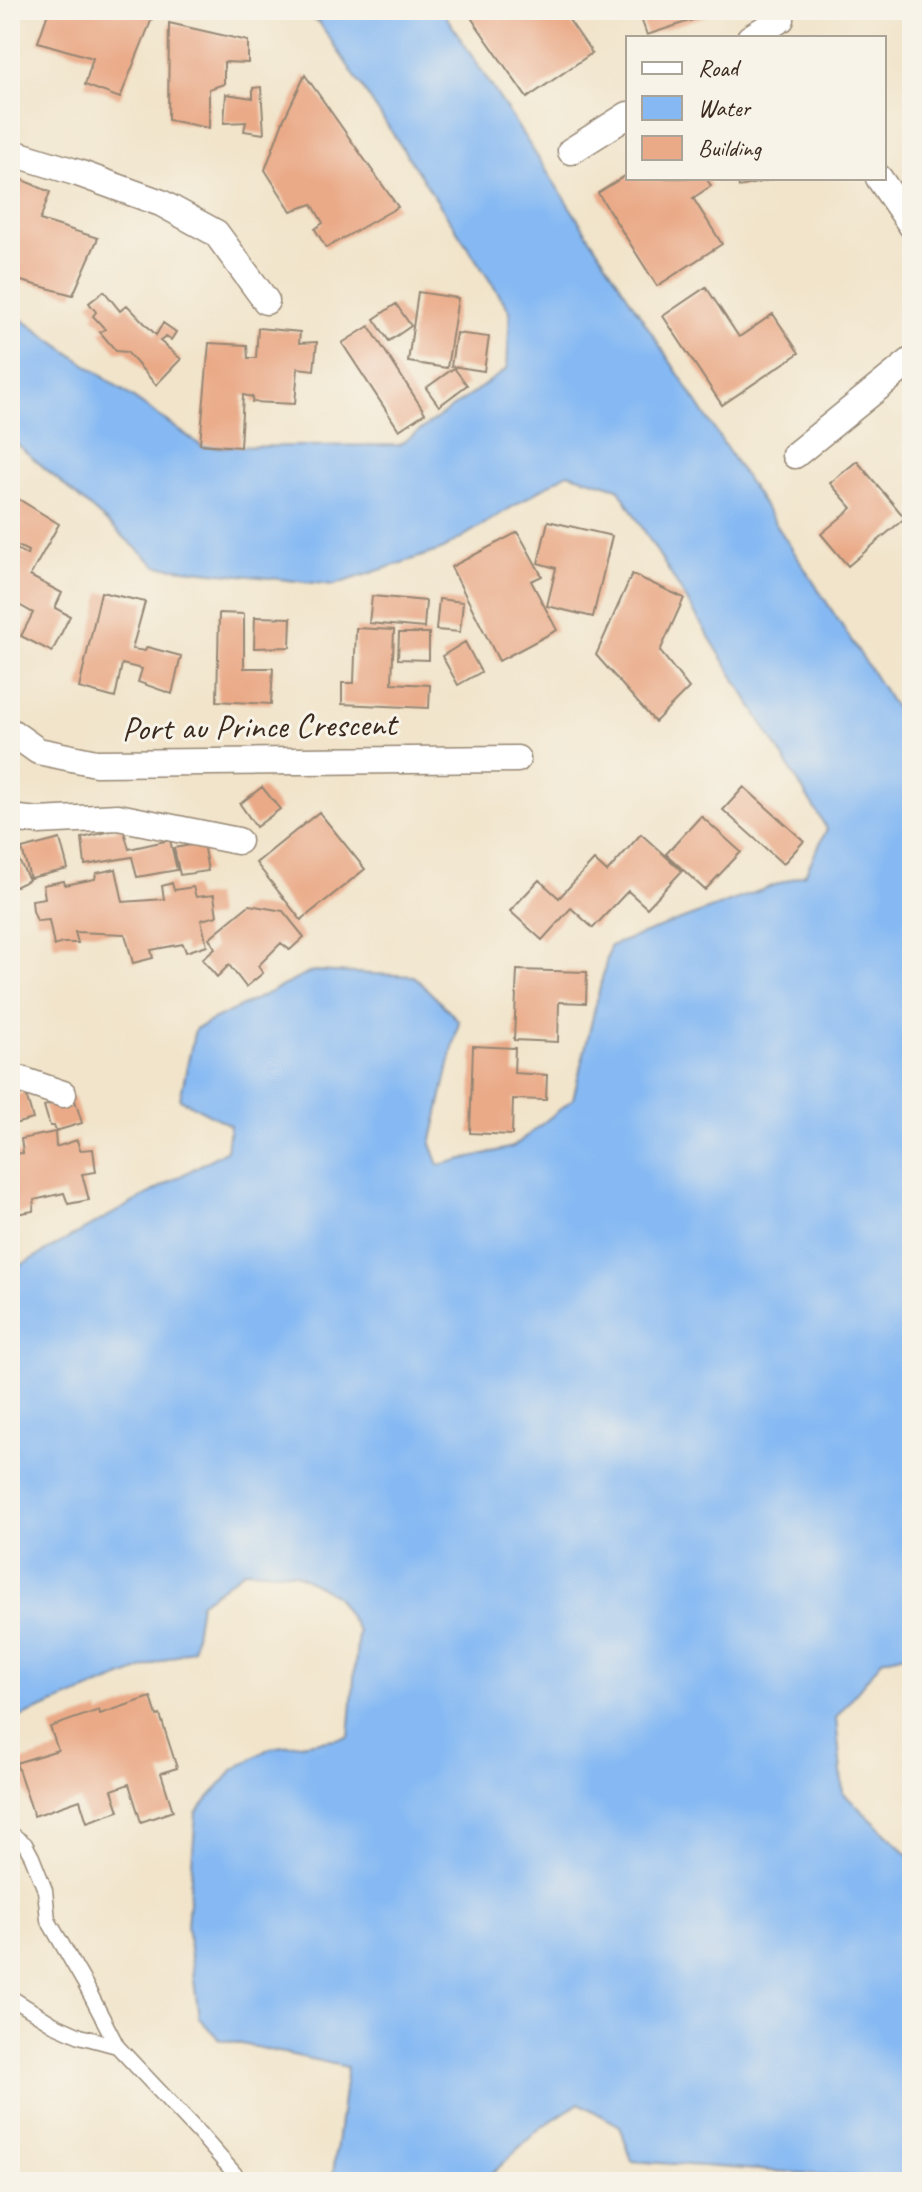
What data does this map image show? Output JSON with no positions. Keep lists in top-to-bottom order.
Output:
{
  "streets": {
    "street": ["Port au Prince Crescent"]
  },
  "legend": ["Road", "Water", "Building"]
}
